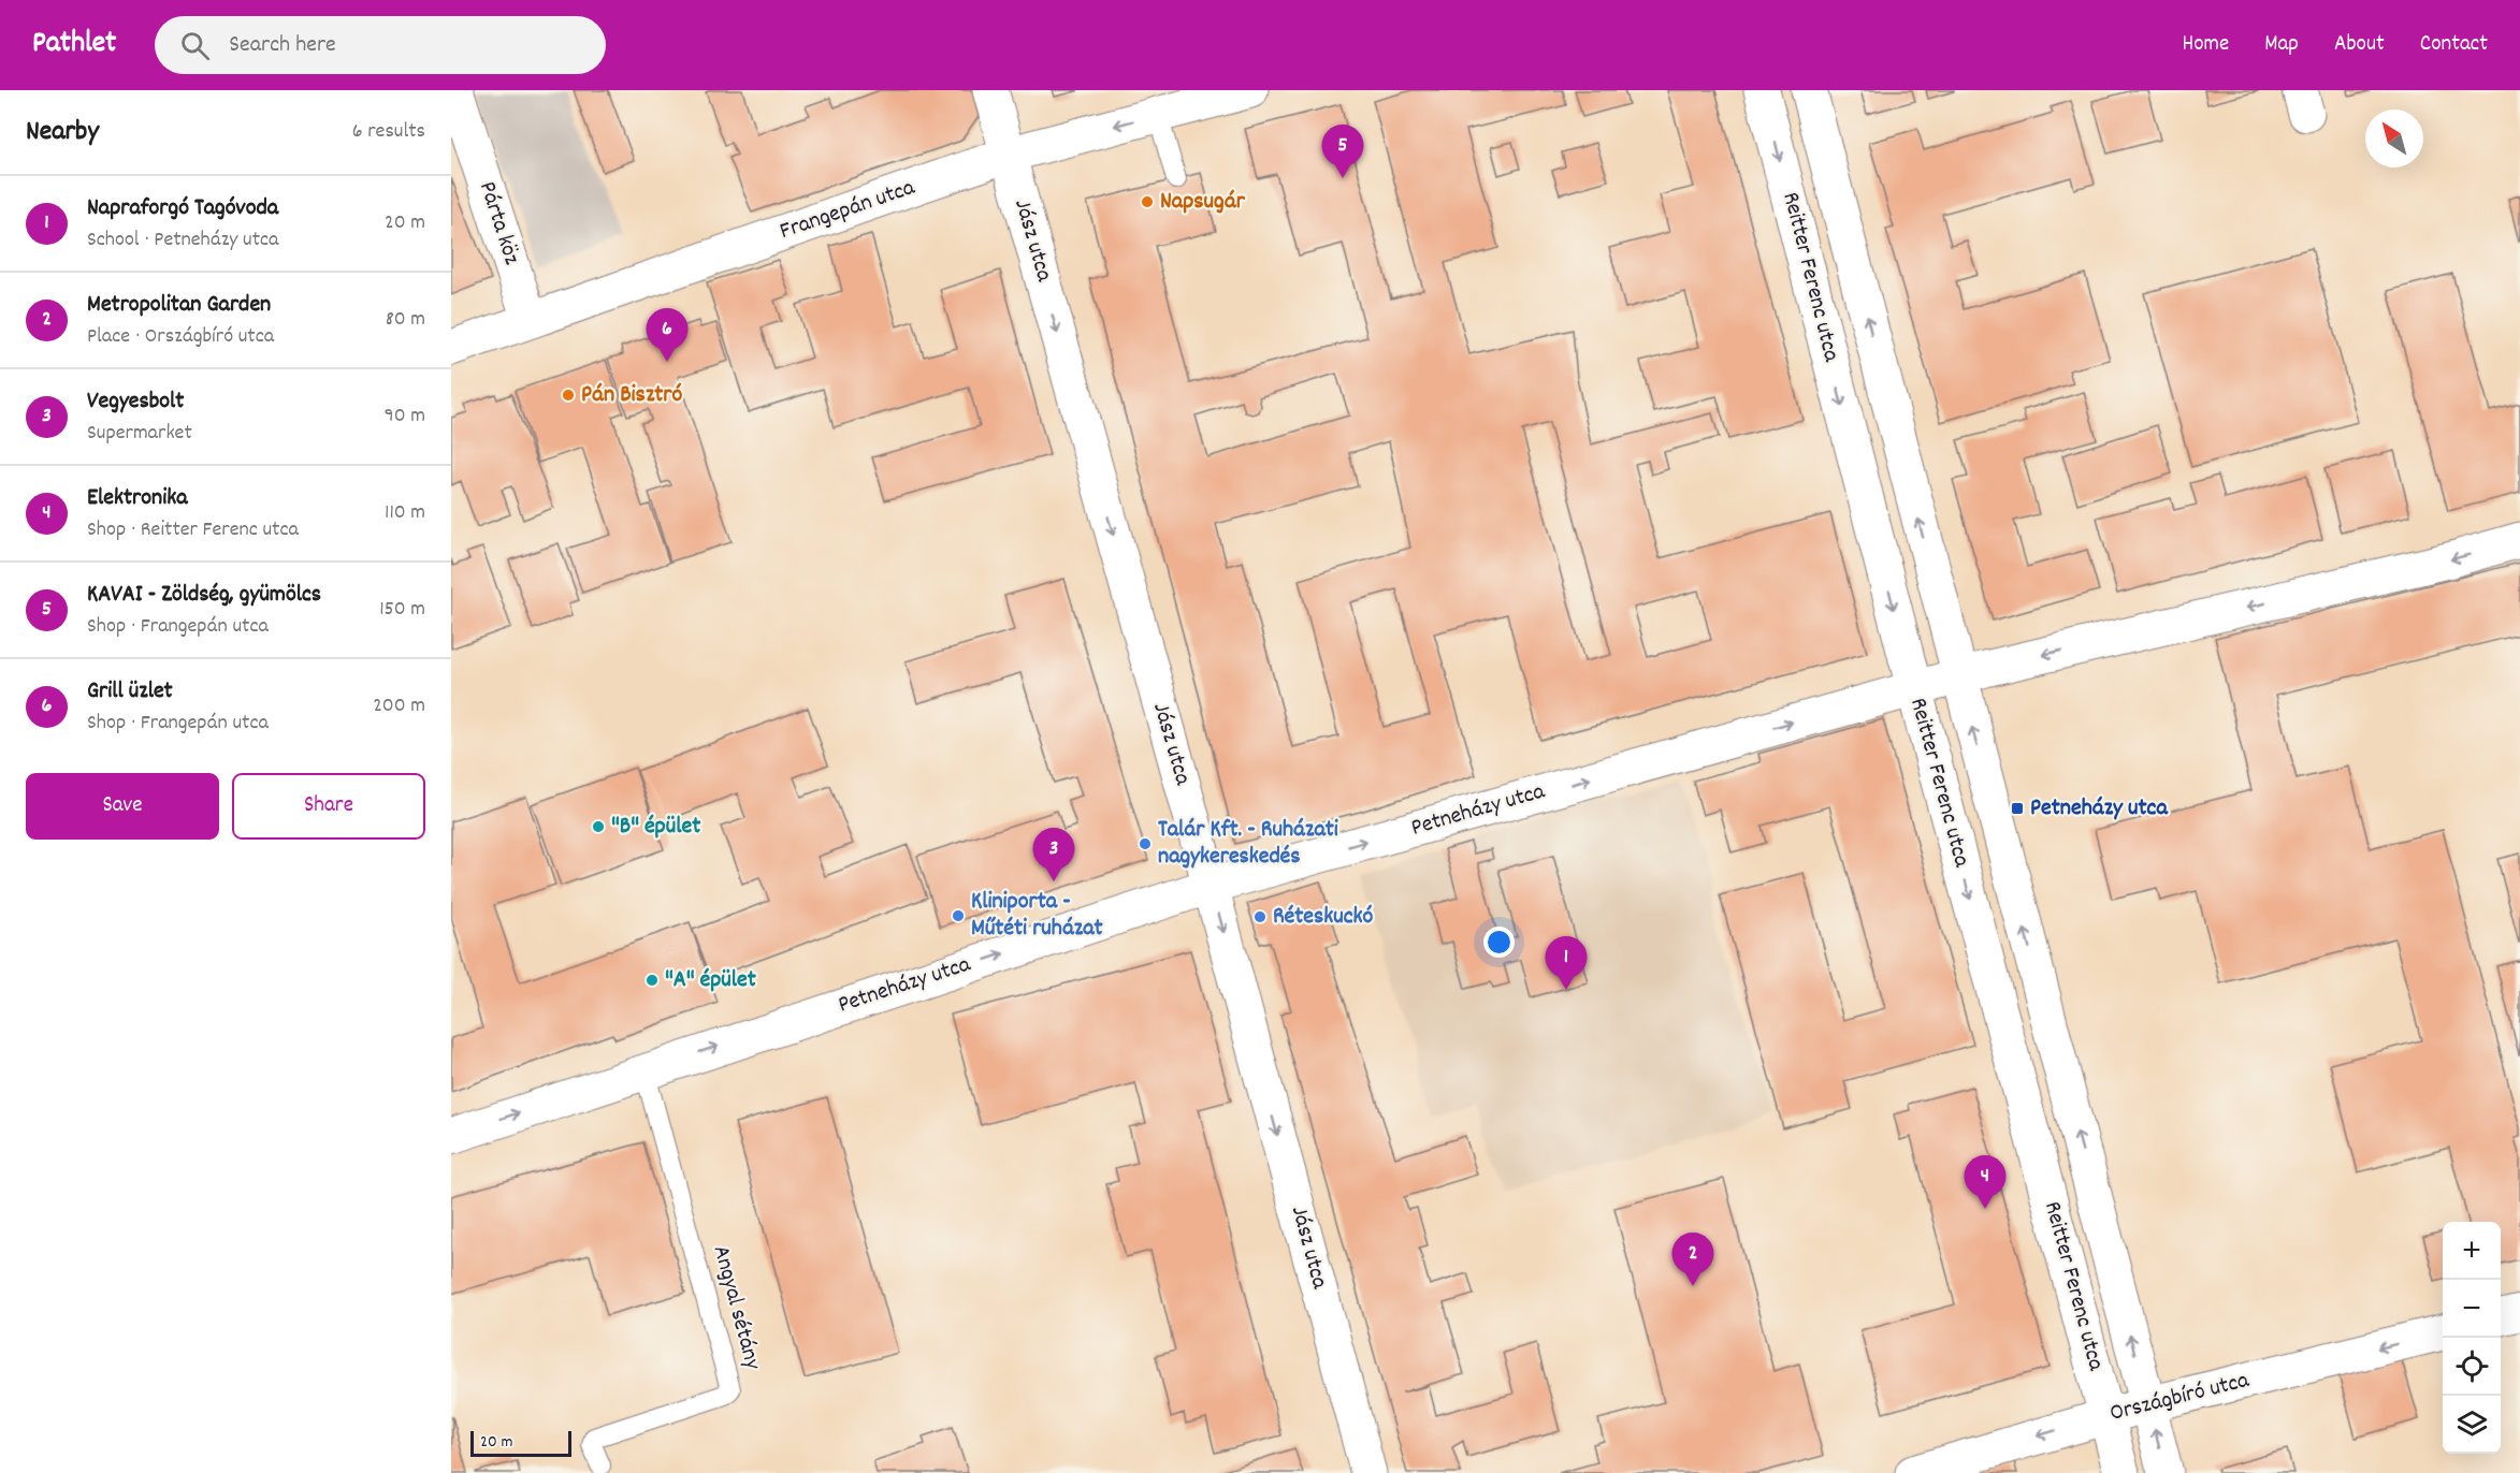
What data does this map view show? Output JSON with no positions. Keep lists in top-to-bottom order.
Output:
{
  "streets": {
    "street": [
      "Frangepán utca",
      "Párta köz",
      "Jász utca",
      "Reitter Ferenc utca",
      "Petneházy utca",
      "Országbíró utca"
    ],
    "lane": ["Angyal sétány"]
  },
  "crossings": [
    ["Frangepán utca", "Párta köz"],
    ["Frangepán utca", "Jász utca"],
    ["Jász utca", "Petneházy utca"],
    ["Reitter Ferenc utca", "Petneházy utca"],
    ["Reitter Ferenc utca", "Országbíró utca"],
    ["Petneházy utca", "Angyal sétány"]
  ],
  "one_way": ["Jász utca", "Országbíró utca"],
  "places": {
    "other": [
      "Napsugár",
      "Pán Bisztró",
      "\"B\" épület",
      "Talár Kft. - Ruházati nagykereskedés",
      "Kliniporta - Műtéti ruházat",
      "Réteskuckó",
      "\"A\" épület"
    ],
    "transit": ["Petneházy utca"]
  },
  "scale_bar": "20 m",
  "north": "top left",
  "page": {
    "header": "Pathlet",
    "search": "Search here",
    "nav": [
      "Home",
      "Map",
      "About",
      "Contact"
    ],
    "heading": ["Nearby", "6 results"],
    "pins": [
      "5",
      "6",
      "3",
      "1",
      "4",
      "2"
    ],
    "list": [
      {
        "mark": "1",
        "name": "Napraforgó Tagóvoda",
        "note": "School · Petneházy utca",
        "value": "20 m"
      },
      {
        "mark": "2",
        "name": "Metropolitan Garden",
        "note": "Place · Országbíró utca",
        "value": "80 m"
      },
      {
        "mark": "3",
        "name": "Vegyesbolt",
        "note": "Supermarket",
        "value": "90 m"
      },
      {
        "mark": "4",
        "name": "Elektronika",
        "note": "Shop · Reitter Ferenc utca",
        "value": "110 m"
      },
      {
        "mark": "5",
        "name": "KAVAI - Zöldség, gyümölcs",
        "note": "Shop · Frangepán utca",
        "value": "150 m"
      },
      {
        "mark": "6",
        "name": "Grill üzlet",
        "note": "Shop · Frangepán utca",
        "value": "200 m"
      }
    ],
    "buttons": ["Save", "Share"],
    "map_buttons": ["+", "−"],
    "scale": "20 m"
  }
}
